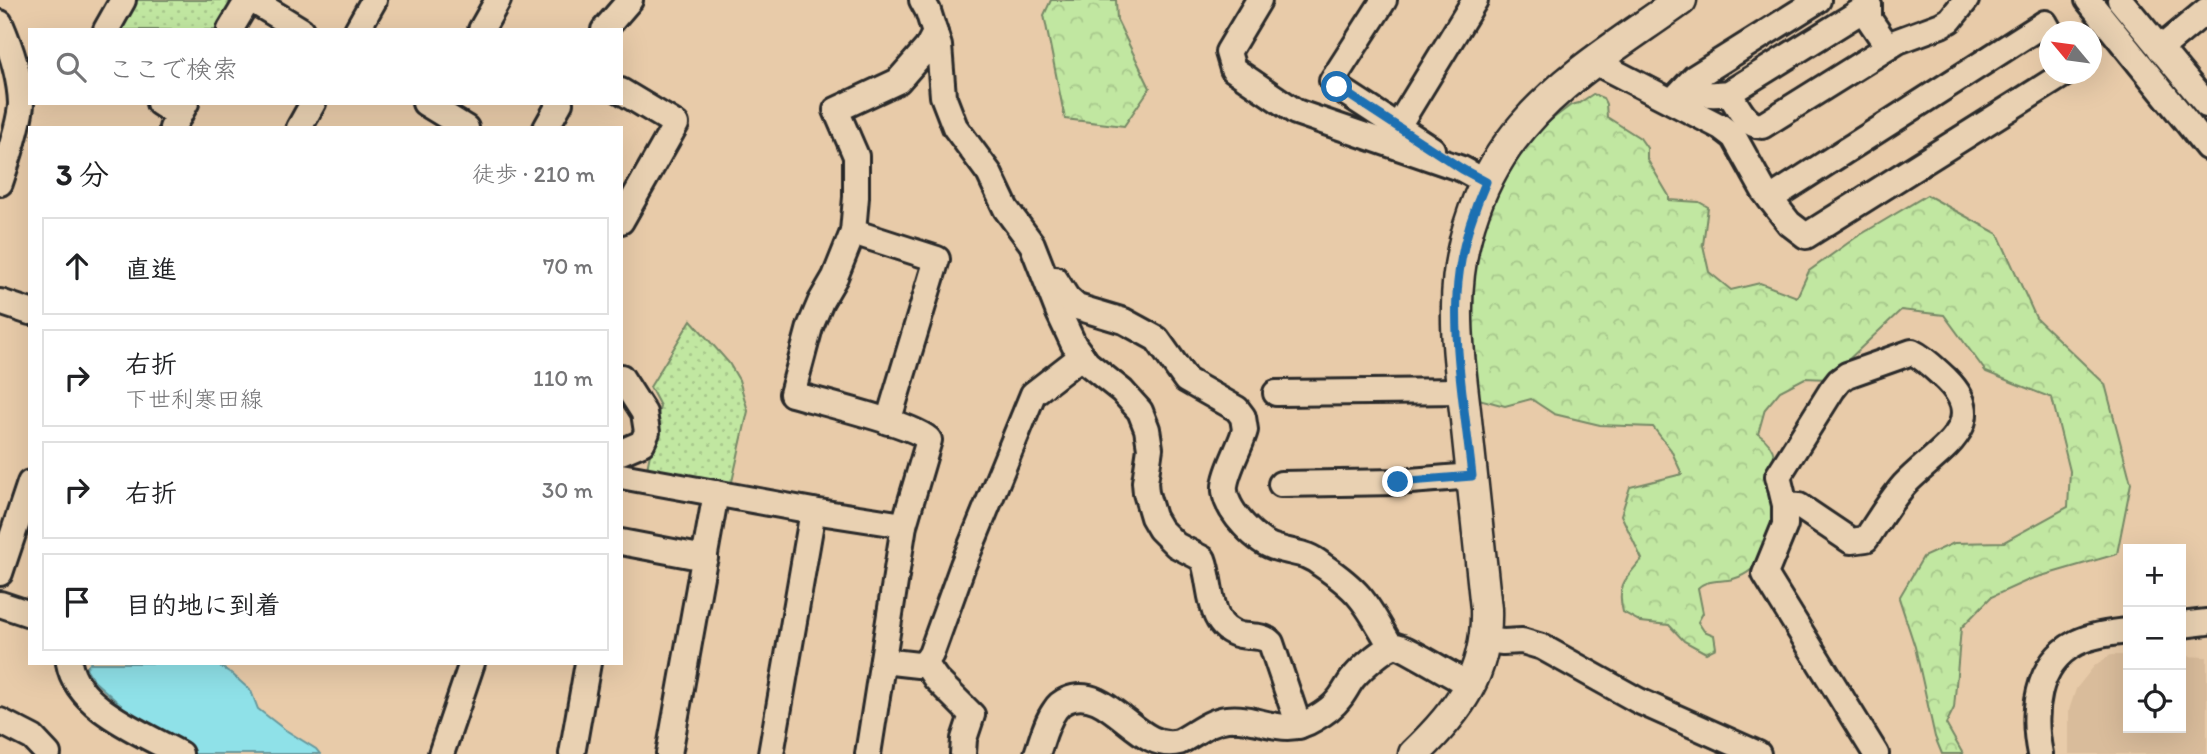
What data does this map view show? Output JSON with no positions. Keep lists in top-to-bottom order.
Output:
{
  "north": "top left",
  "page": {
    "search": "ここで検索",
    "heading": ["3 分", "徒歩 · 210 m"],
    "list": [
      ["直進", "70 m"],
      ["右折", "下世利寒田線", "110 m"],
      ["右折", "30 m"],
      "目的地に到着"
    ],
    "map_buttons": ["+", "−"]
  }
}
